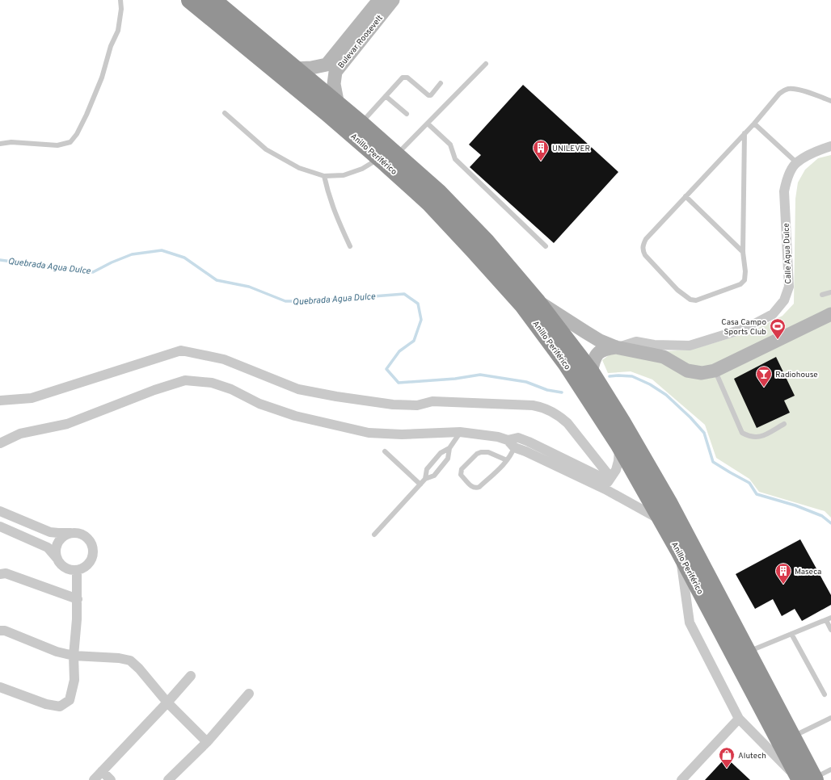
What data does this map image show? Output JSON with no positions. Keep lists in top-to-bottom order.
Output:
{
  "streets": {
    "highway": ["Anillo Periférico"],
    "street": ["Bulevar Roosevelt", "Calle Agua Dulce"]
  },
  "crossings": [
    ["Bulevar Roosevelt", "Anillo Periférico"],
    ["Anillo Periférico", "Calle Agua Dulce"]
  ],
  "water": ["Quebrada Agua Dulce"],
  "places": {
    "building": ["UNILEVER", "Maseca"],
    "sports": ["Casa Campo Sports Club"],
    "bar": ["Radiohouse"],
    "shop": ["Alutech"]
  }
}
